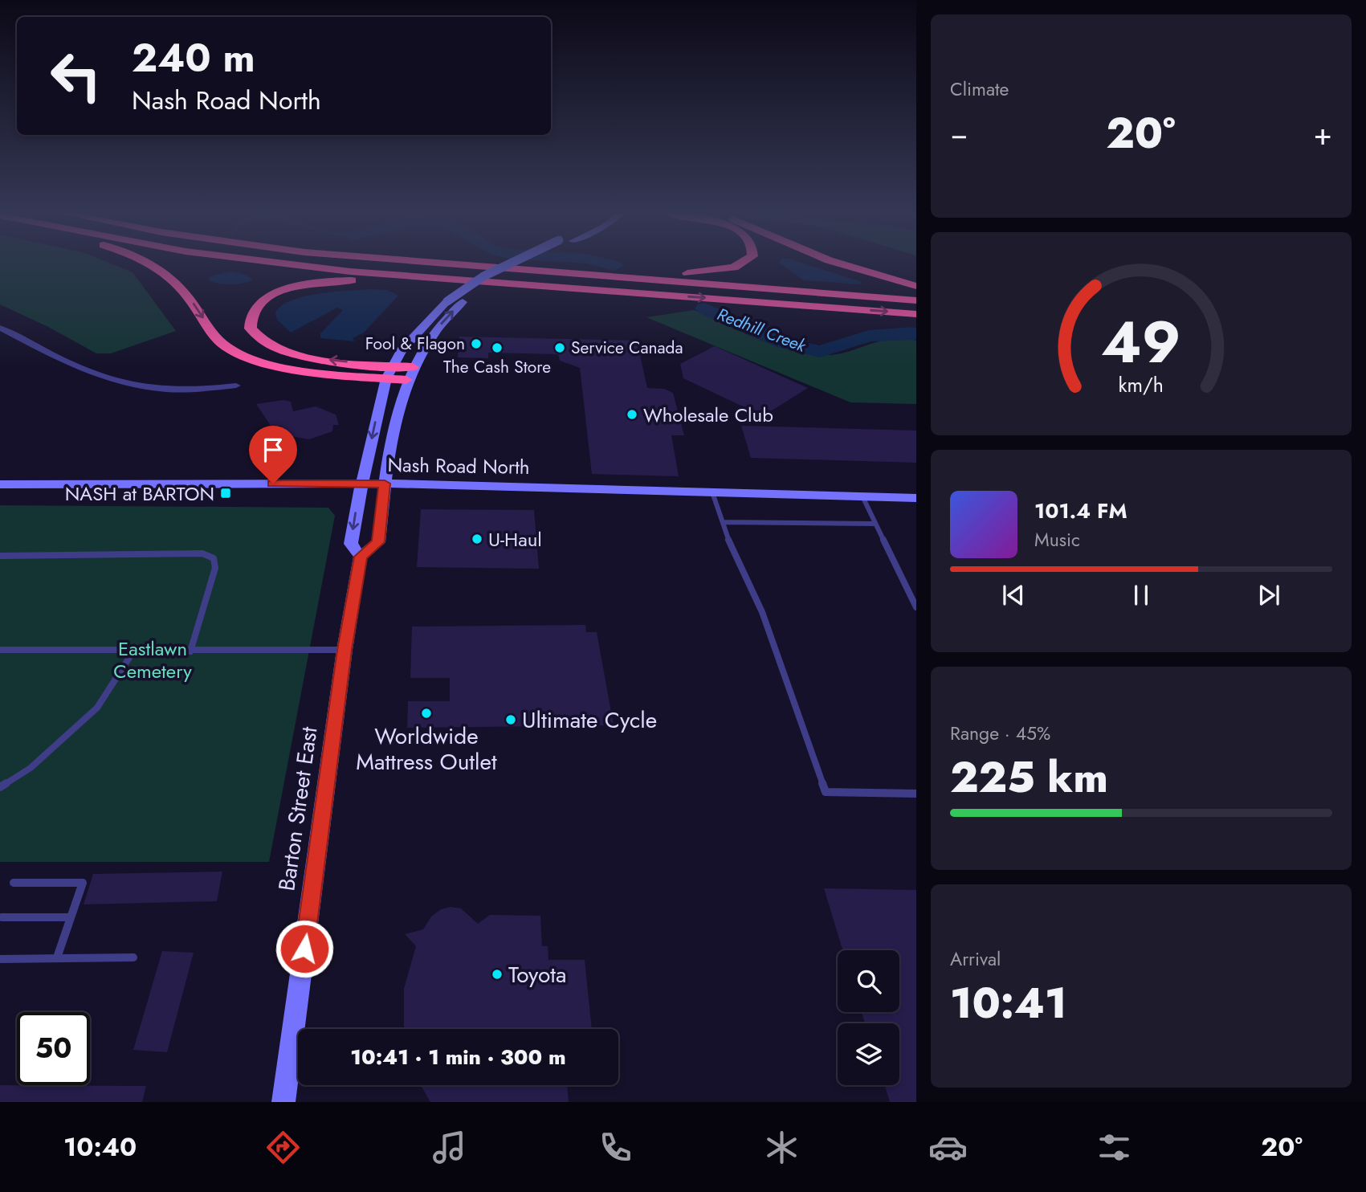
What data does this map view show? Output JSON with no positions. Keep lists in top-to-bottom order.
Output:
{
  "streets": {
    "main road": ["Nash Road North", "Barton Street East"]
  },
  "crossings": [
    ["Nash Road North", "Barton Street East"]
  ],
  "water": ["Redhill Creek"],
  "parks": ["Eastlawn Cemetery"],
  "places": {
    "other": [
      "Fool & Flagon",
      "The Cash Store",
      "Service Canada",
      "Wholesale Club",
      "U-Haul",
      "Worldwide Mattress Outlet",
      "Ultimate Cycle",
      "Toyota"
    ],
    "transit": ["NASH at BARTON"]
  },
  "page": {
    "tile": [
      "Climate",
      ["Range · 45%", "225 km"],
      ["Arrival", "10:41"]
    ],
    "turn": ["240 m", "Nash Road North"],
    "heat": ["−", "20°", "+"],
    "song": ["101.4 FM", "Music"],
    "limit": "50",
    "trip": "10:41 · 1 min · 300 m",
    "tabs": ["10:40", "20°"],
    "gauge": ["49", "km/h"]
  }
}
